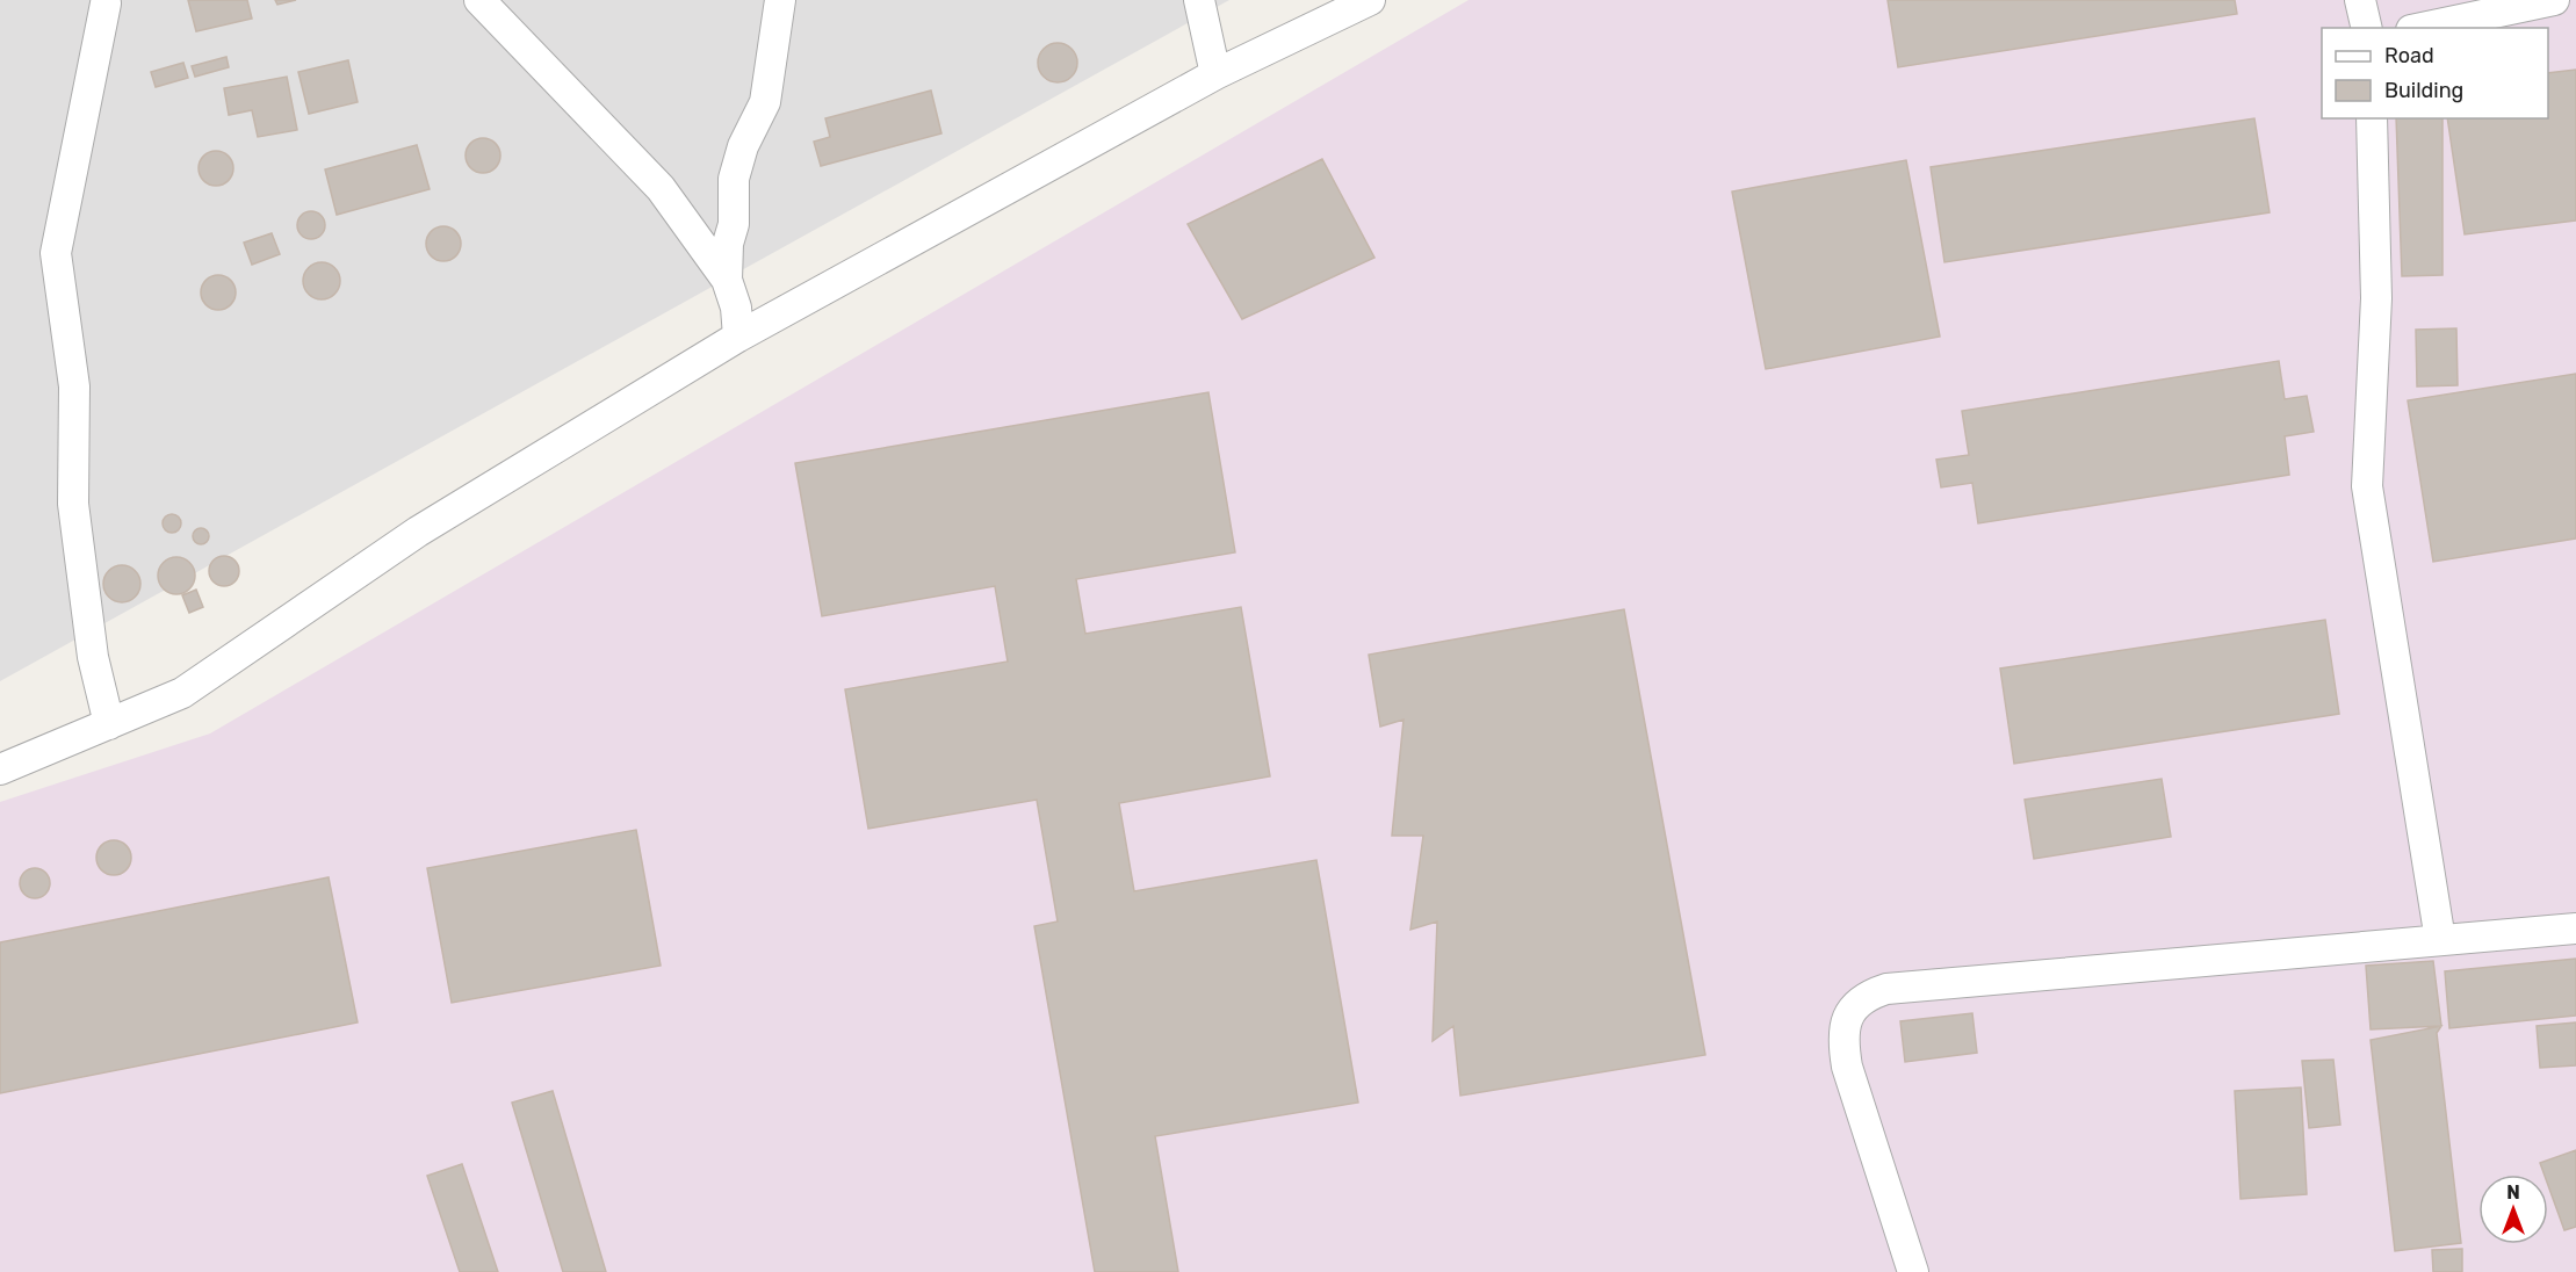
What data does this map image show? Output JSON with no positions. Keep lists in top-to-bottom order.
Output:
{
  "legend": ["Road", "Building"],
  "north": "top"
}
